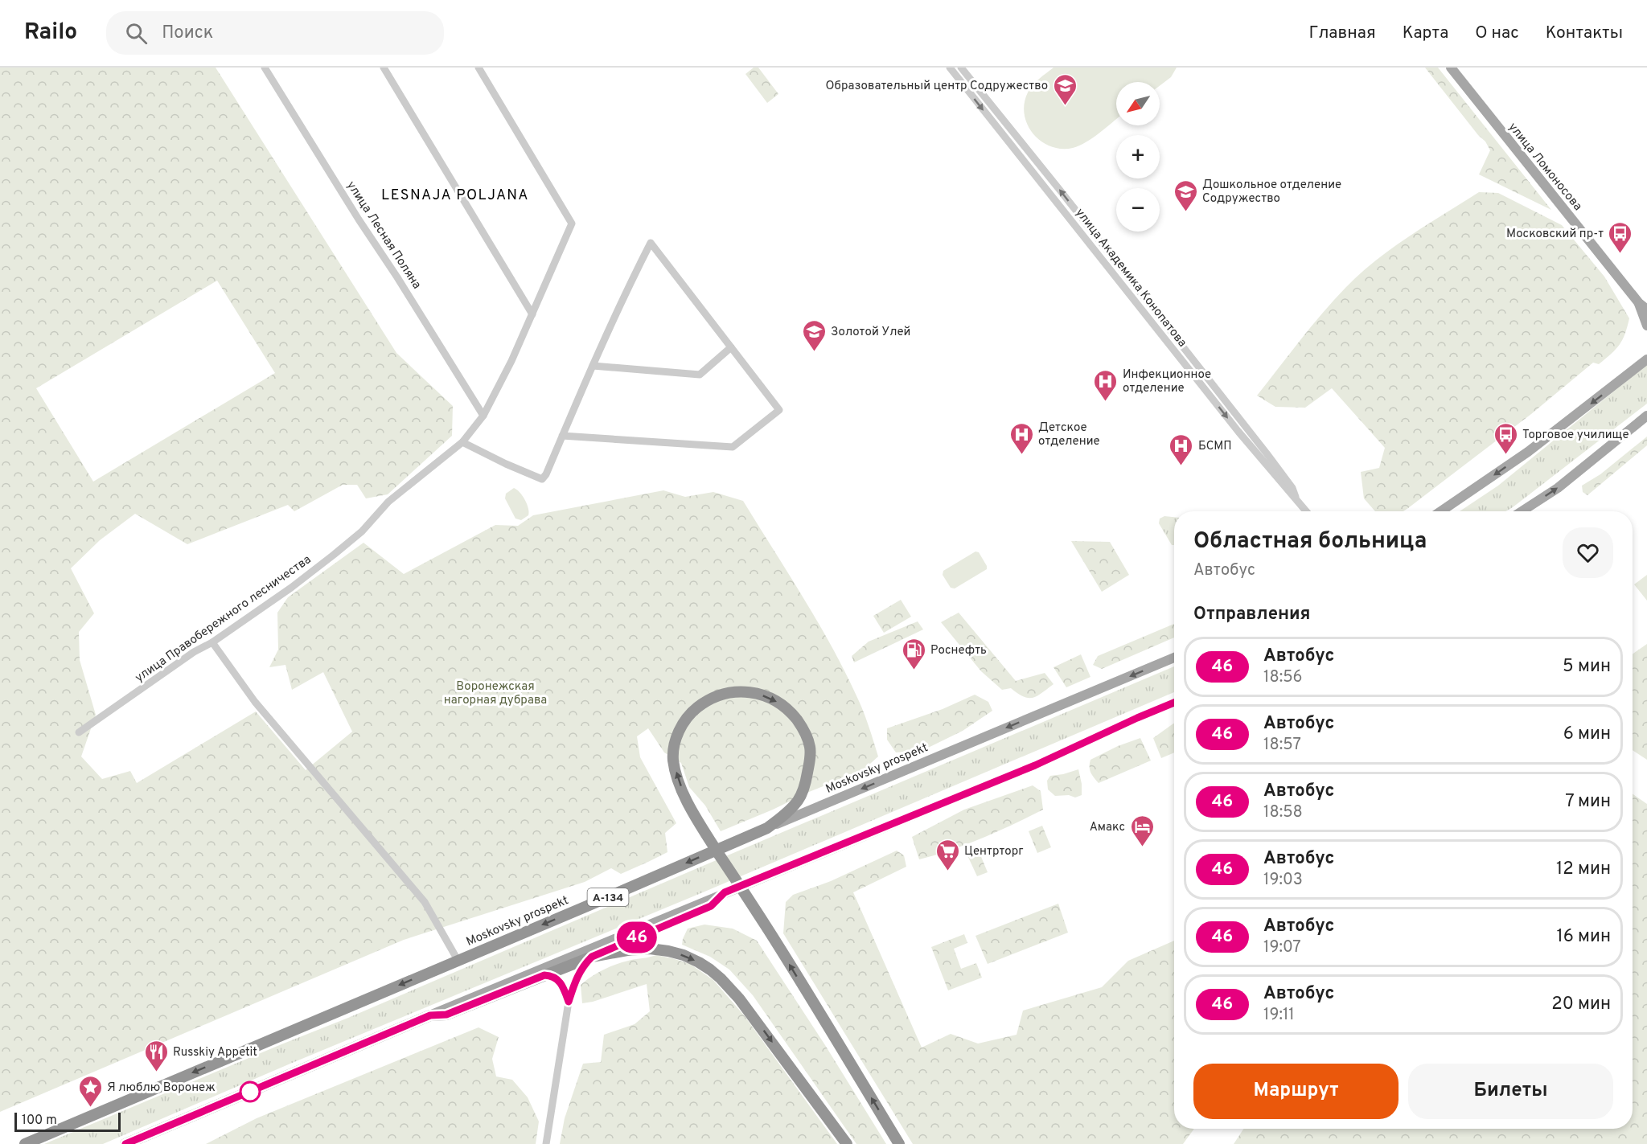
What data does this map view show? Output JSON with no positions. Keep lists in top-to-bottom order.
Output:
{
  "streets": {
    "highway": ["Moskovsky prospekt", "А-134"],
    "main road": ["улица Ломоносова"],
    "street": ["улица Лесная Поляна", "улица Академика Конопатова", "улица Правобережного лесничества"]
  },
  "districts": ["LESNAJA POLJANA"],
  "parks": ["Воронежская нагорная дубрава"],
  "places": {
    "school or university": ["Образовательный центр Содружество", "Дошкольное отделение Содружество", "Золотой Улей"],
    "bus stop": ["Московский пр-т", "Торговое училище"],
    "hospital": ["Инфекционное отделение", "Детское отделение", "БСМП"],
    "fuel station": ["Роснефть"],
    "hotel": ["Амакс"],
    "supermarket": ["Центрторг"],
    "restaurant": ["Russkiy Appetit"],
    "place": ["Я люблю Воронеж"]
  },
  "lines": ["bus line 46"],
  "scale_bar": "100 m",
  "north": "bottom left",
  "page": {
    "header": "Railo",
    "search": "Поиск",
    "nav": [
      "Главная",
      "Карта",
      "О нас",
      "Контакты"
    ],
    "on_map": "46",
    "map_buttons": ["+", "−"],
    "heading": [
      ["Областная больница", "Автобус"],
      "Отправления"
    ],
    "list": [
      {
        "mark": "46",
        "name": "Автобус",
        "note": "18:56",
        "value": "5 мин"
      },
      {
        "mark": "46",
        "name": "Автобус",
        "note": "18:57",
        "value": "6 мин"
      },
      {
        "mark": "46",
        "name": "Автобус",
        "note": "18:58",
        "value": "7 мин"
      },
      {
        "mark": "46",
        "name": "Автобус",
        "note": "19:03",
        "value": "12 мин"
      },
      {
        "mark": "46",
        "name": "Автобус",
        "note": "19:07",
        "value": "16 мин"
      },
      {
        "mark": "46",
        "name": "Автобус",
        "note": "19:11",
        "value": "20 мин"
      }
    ],
    "buttons": ["Маршрут", "Билеты"],
    "scale": "100 m"
  }
}
